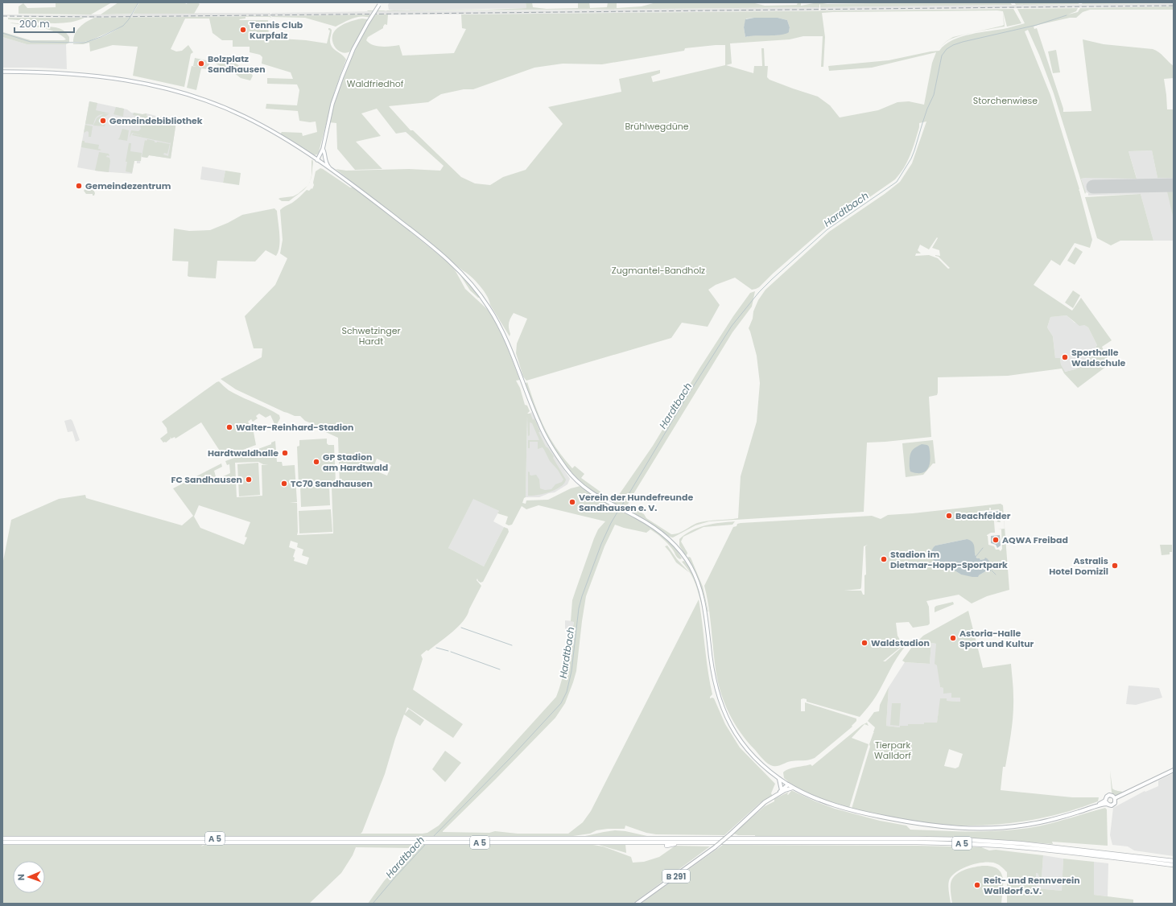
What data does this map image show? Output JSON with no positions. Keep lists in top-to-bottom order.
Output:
{
  "streets": {
    "highway": ["A 5"],
    "main road": ["B 291"]
  },
  "water": ["Hardtbach"],
  "parks": [
    "Waldfriedhof",
    "Storchenwiese",
    "Brühlwegdüne",
    "Zugmantel-Bandholz",
    "Schwetzinger Hardt",
    "Tierpark Walldorf"
  ],
  "places": [
    "Tennis Club Kurpfalz",
    "Bolzplatz Sandhausen",
    "Gemeindebibliothek",
    "Gemeindezentrum",
    "Sporthalle Waldschule",
    "Walter-Reinhard-Stadion",
    "Hardtwaldhalle",
    "GP Stadion am Hardtwald",
    "FC Sandhausen",
    "TC70 Sandhausen",
    "Verein der Hundefreunde Sandhausen e. V.",
    "Beachfelder",
    "AQWA Freibad",
    "Stadion im Dietmar-Hopp-Sportpark",
    "Astralis Hotel Domizil",
    "Astoria-Halle Sport und Kultur",
    "Waldstadion",
    "Reit- und Rennverein Walldorf e.V."
  ],
  "scale_bar": "200 m",
  "north": "left"
}
